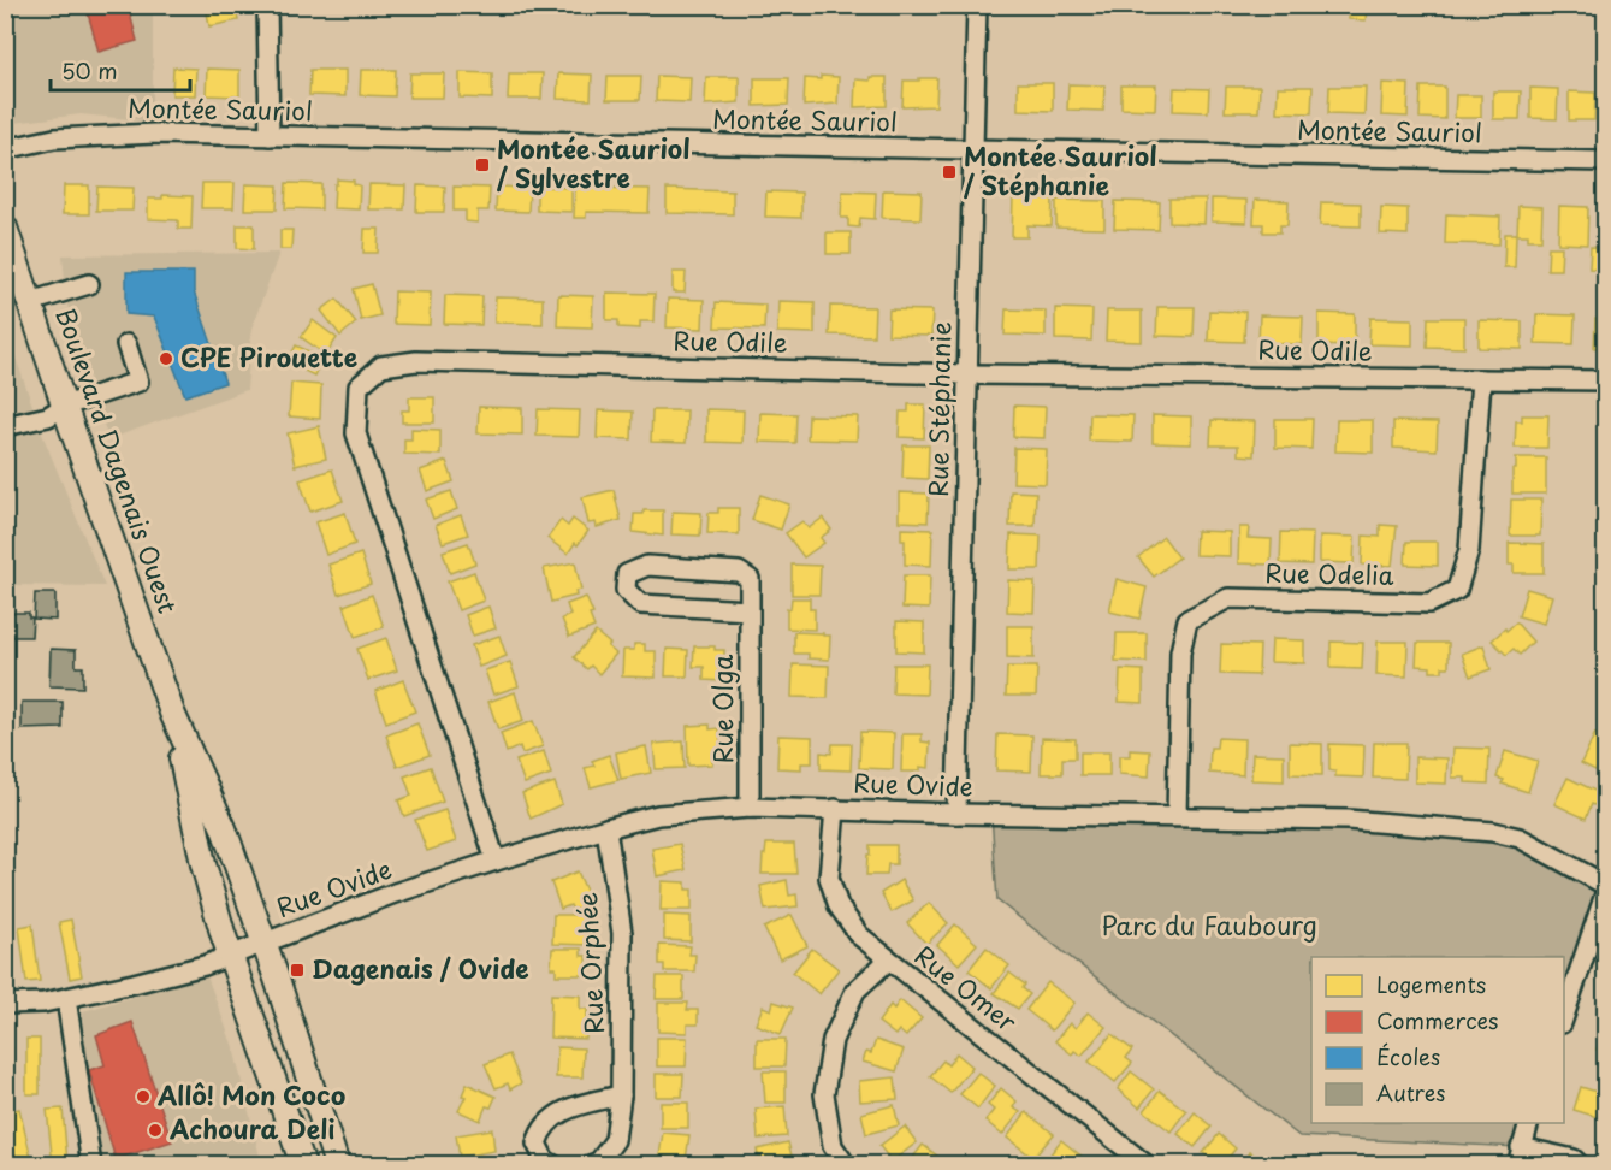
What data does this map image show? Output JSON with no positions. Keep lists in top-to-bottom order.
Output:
{
  "streets": {
    "main road": ["Boulevard Dagenais Ouest"],
    "street": [
      "Montée Sauriol",
      "Rue Odile",
      "Rue Stéphanie",
      "Rue Odelia",
      "Rue Olga",
      "Rue Ovide",
      "Rue Orphée",
      "Rue Omer"
    ]
  },
  "crossings": [
    ["Montée Sauriol", "Rue Stéphanie"],
    ["Rue Odile", "Rue Stéphanie"],
    ["Rue Odile", "Rue Odelia"],
    ["Rue Odile", "Rue Ovide"],
    ["Rue Stéphanie", "Rue Ovide"],
    ["Boulevard Dagenais Ouest", "Rue Ovide"],
    ["Rue Odelia", "Rue Ovide"],
    ["Rue Olga", "Rue Ovide"],
    ["Rue Ovide", "Rue Orphée"],
    ["Rue Ovide", "Rue Omer"]
  ],
  "parks": ["Parc du Faubourg"],
  "places": {
    "transit": ["Montée Sauriol / Sylvestre", "Montée Sauriol / Stéphanie", "Dagenais / Ovide"],
    "other": ["CPE Pirouette", "Allô! Mon Coco", "Achoura Deli"]
  },
  "legend": [
    "Logements",
    "Commerces",
    "Écoles",
    "Autres"
  ],
  "scale_bar": "50 m"
}
